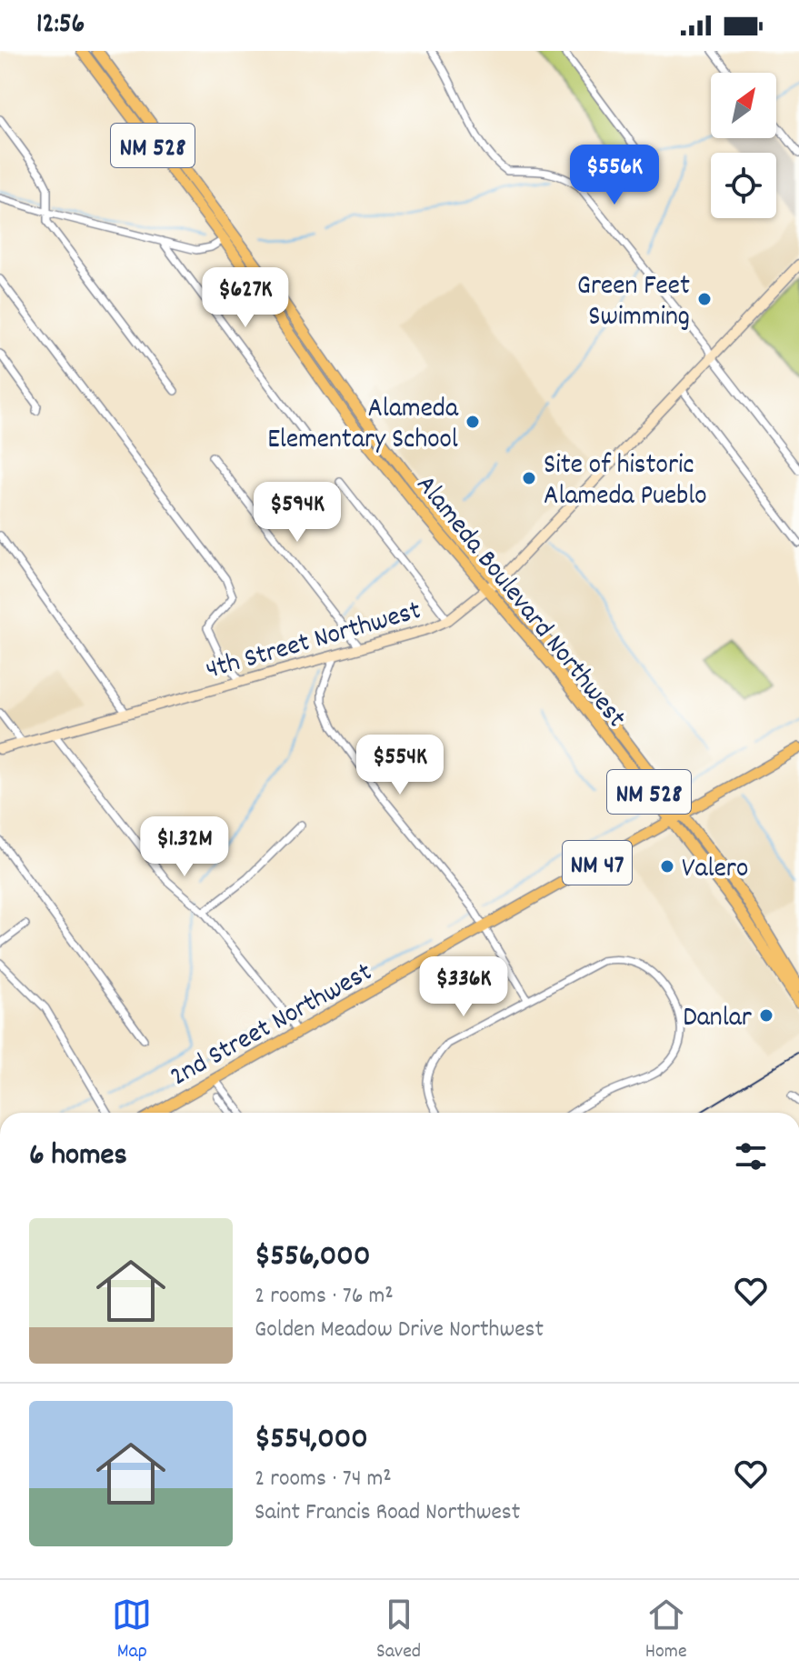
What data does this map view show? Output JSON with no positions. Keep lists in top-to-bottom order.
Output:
{
  "streets": {
    "main road": [
      "NM 528",
      "Alameda Boulevard Northwest",
      "4th Street Northwest",
      "NM 47",
      "2nd Street Northwest"
    ]
  },
  "crossings": [
    ["Alameda Boulevard Northwest", "4th Street Northwest"],
    ["Alameda Boulevard Northwest", "2nd Street Northwest"]
  ],
  "places": [
    "Green Feet Swimming",
    "Alameda Elementary School",
    "Site of historic Alameda Pueblo",
    "Valero",
    "Danlar"
  ],
  "north": "top right",
  "page": {
    "status": "12:56",
    "price": [
      "$556K",
      "$627K",
      "$594K",
      "$554K",
      "$1.32M",
      "$336K"
    ],
    "heading": "6 homes",
    "list": [
      {
        "name": "$556,000",
        "note": "2 rooms · 76 m² · Golden Meadow Drive Northwest"
      },
      {
        "name": "$554,000",
        "note": "2 rooms · 74 m² · Saint Francis Road Northwest"
      }
    ],
    "tabs": ["Map", "Saved", "Home"]
  }
}
